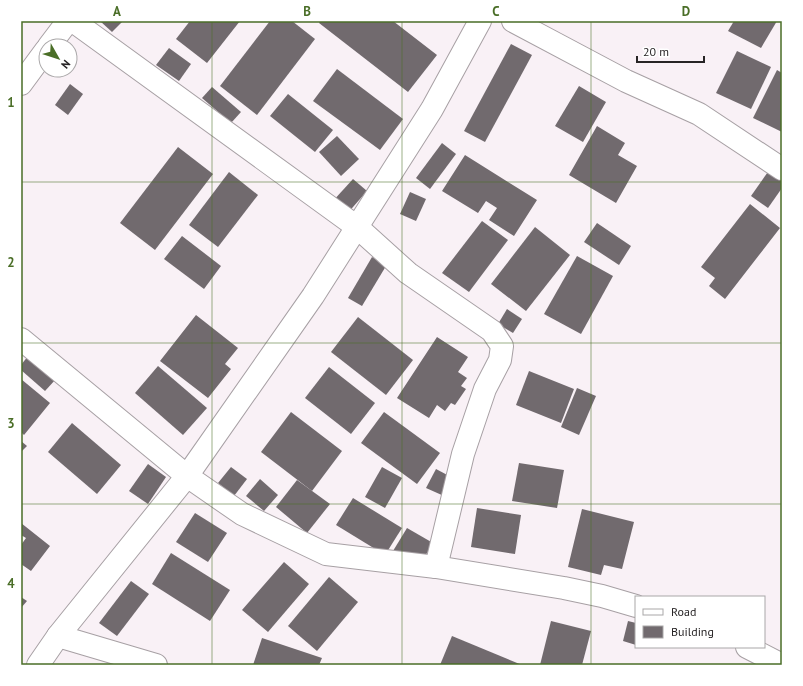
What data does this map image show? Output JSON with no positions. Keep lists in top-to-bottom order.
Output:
{
  "legend": ["Road", "Building"],
  "scale_bar": "20 m",
  "north": "bottom right",
  "grid": {
    "columns": [
      "A",
      "B",
      "C",
      "D"
    ],
    "rows": [
      "1",
      "2",
      "3",
      "4"
    ]
  }
}
